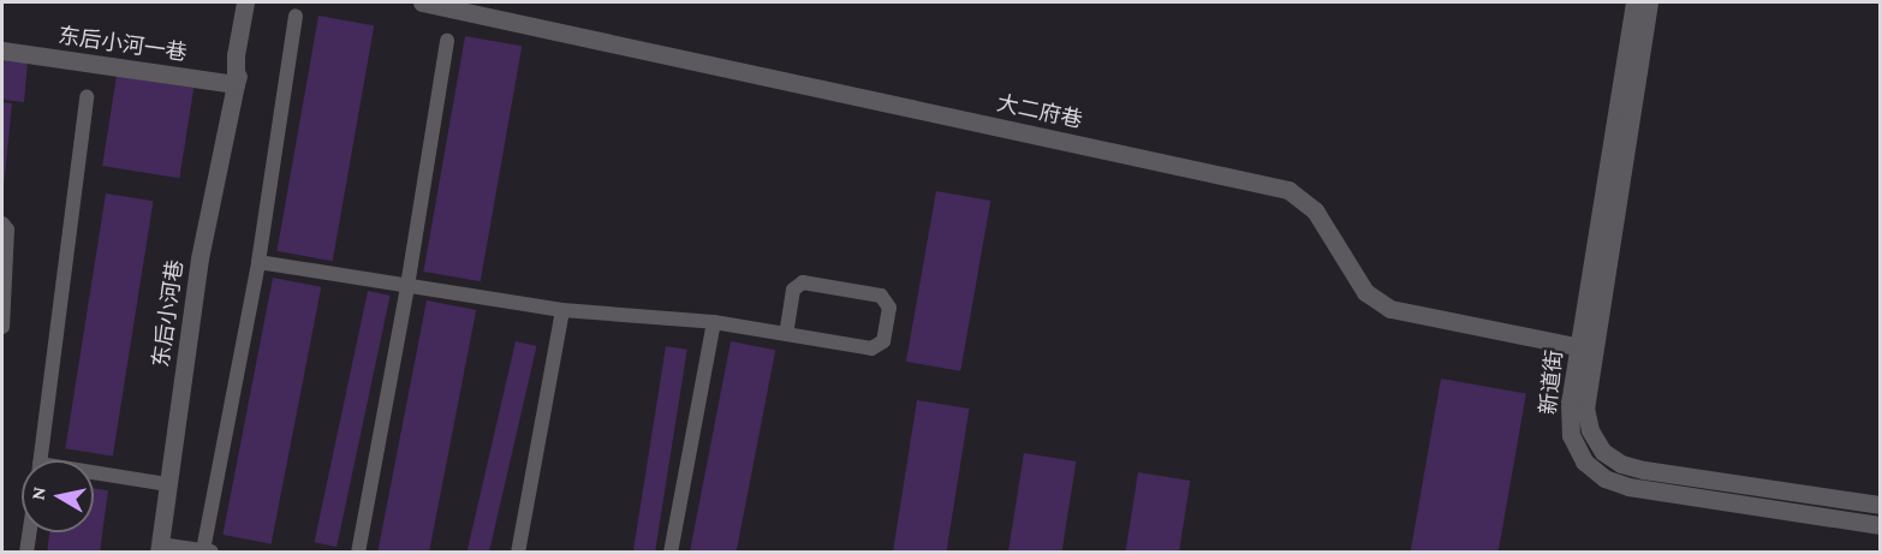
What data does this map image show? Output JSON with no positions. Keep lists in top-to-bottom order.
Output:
{
  "streets": {
    "street": [
      "东后小河一巷",
      "大二府巷",
      "东后小河巷",
      "新道街"
    ]
  },
  "crossings": [
    ["东后小河一巷", "东后小河巷"],
    ["大二府巷", "新道街"]
  ],
  "north": "left"
}
